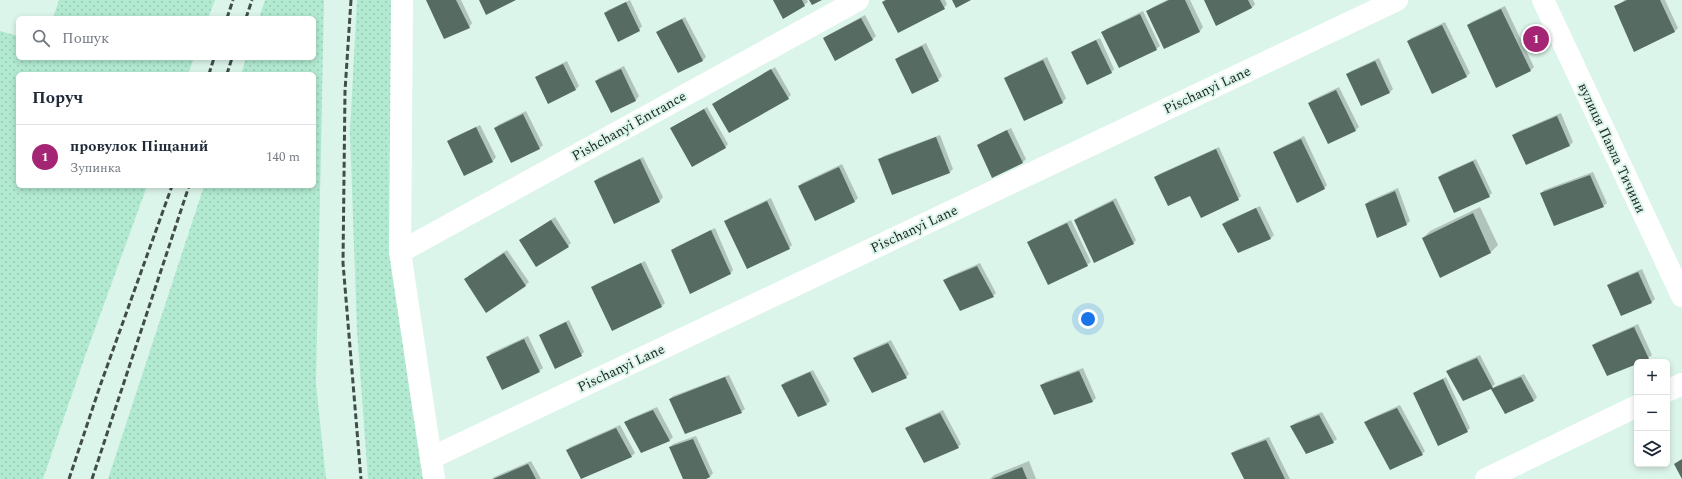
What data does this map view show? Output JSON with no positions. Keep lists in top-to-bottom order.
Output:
{
  "streets": {
    "street": ["Pischanyi Lane", "Pishchanyi Entrance", "вулиця Павла Тичини"]
  },
  "page": {
    "search": "Пошук",
    "pins": "1",
    "heading": "Поруч",
    "list": [
      {
        "mark": "1",
        "name": "провулок Піщаний",
        "note": "Зупинка",
        "value": "140 m"
      }
    ],
    "map_buttons": ["+", "−"]
  }
}
